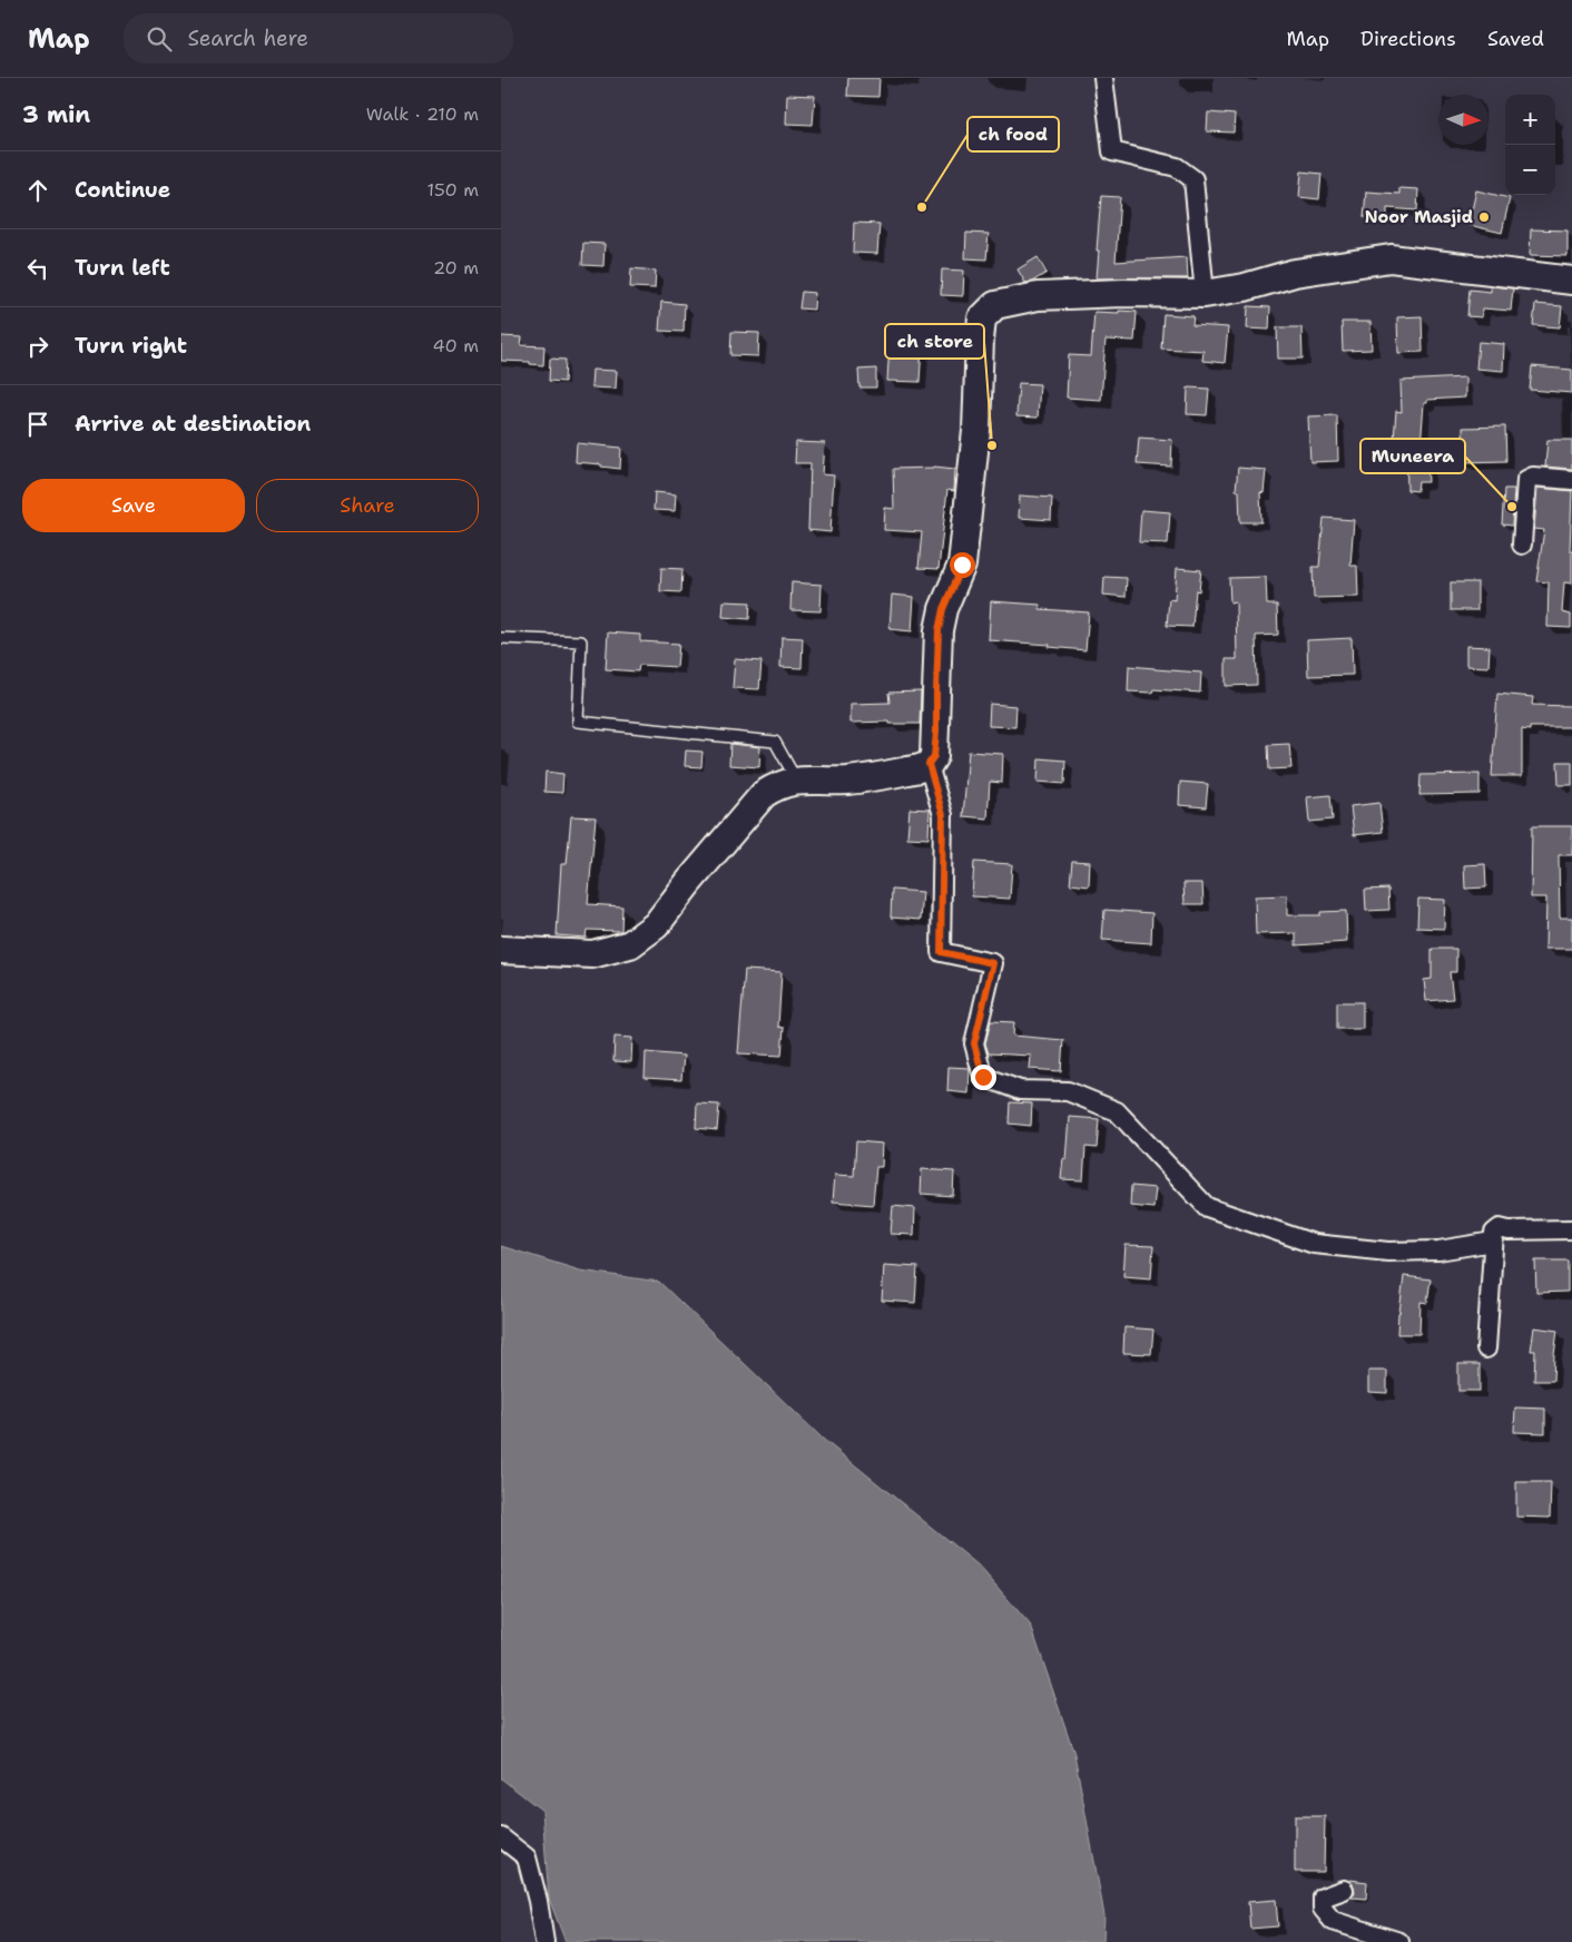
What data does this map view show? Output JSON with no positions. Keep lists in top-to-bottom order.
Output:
{
  "places": [
    "ch food",
    "Noor Masjid",
    "ch store",
    "Muneera"
  ],
  "north": "right",
  "page": {
    "header": "Map",
    "search": "Search here",
    "nav": ["Map", "Directions", "Saved"],
    "heading": ["3 min", "Walk · 210 m"],
    "map_buttons": ["+", "−"],
    "list": [
      ["Continue", "150 m"],
      ["Turn left", "20 m"],
      ["Turn right", "40 m"],
      "Arrive at destination"
    ],
    "buttons": ["Save", "Share"]
  }
}
